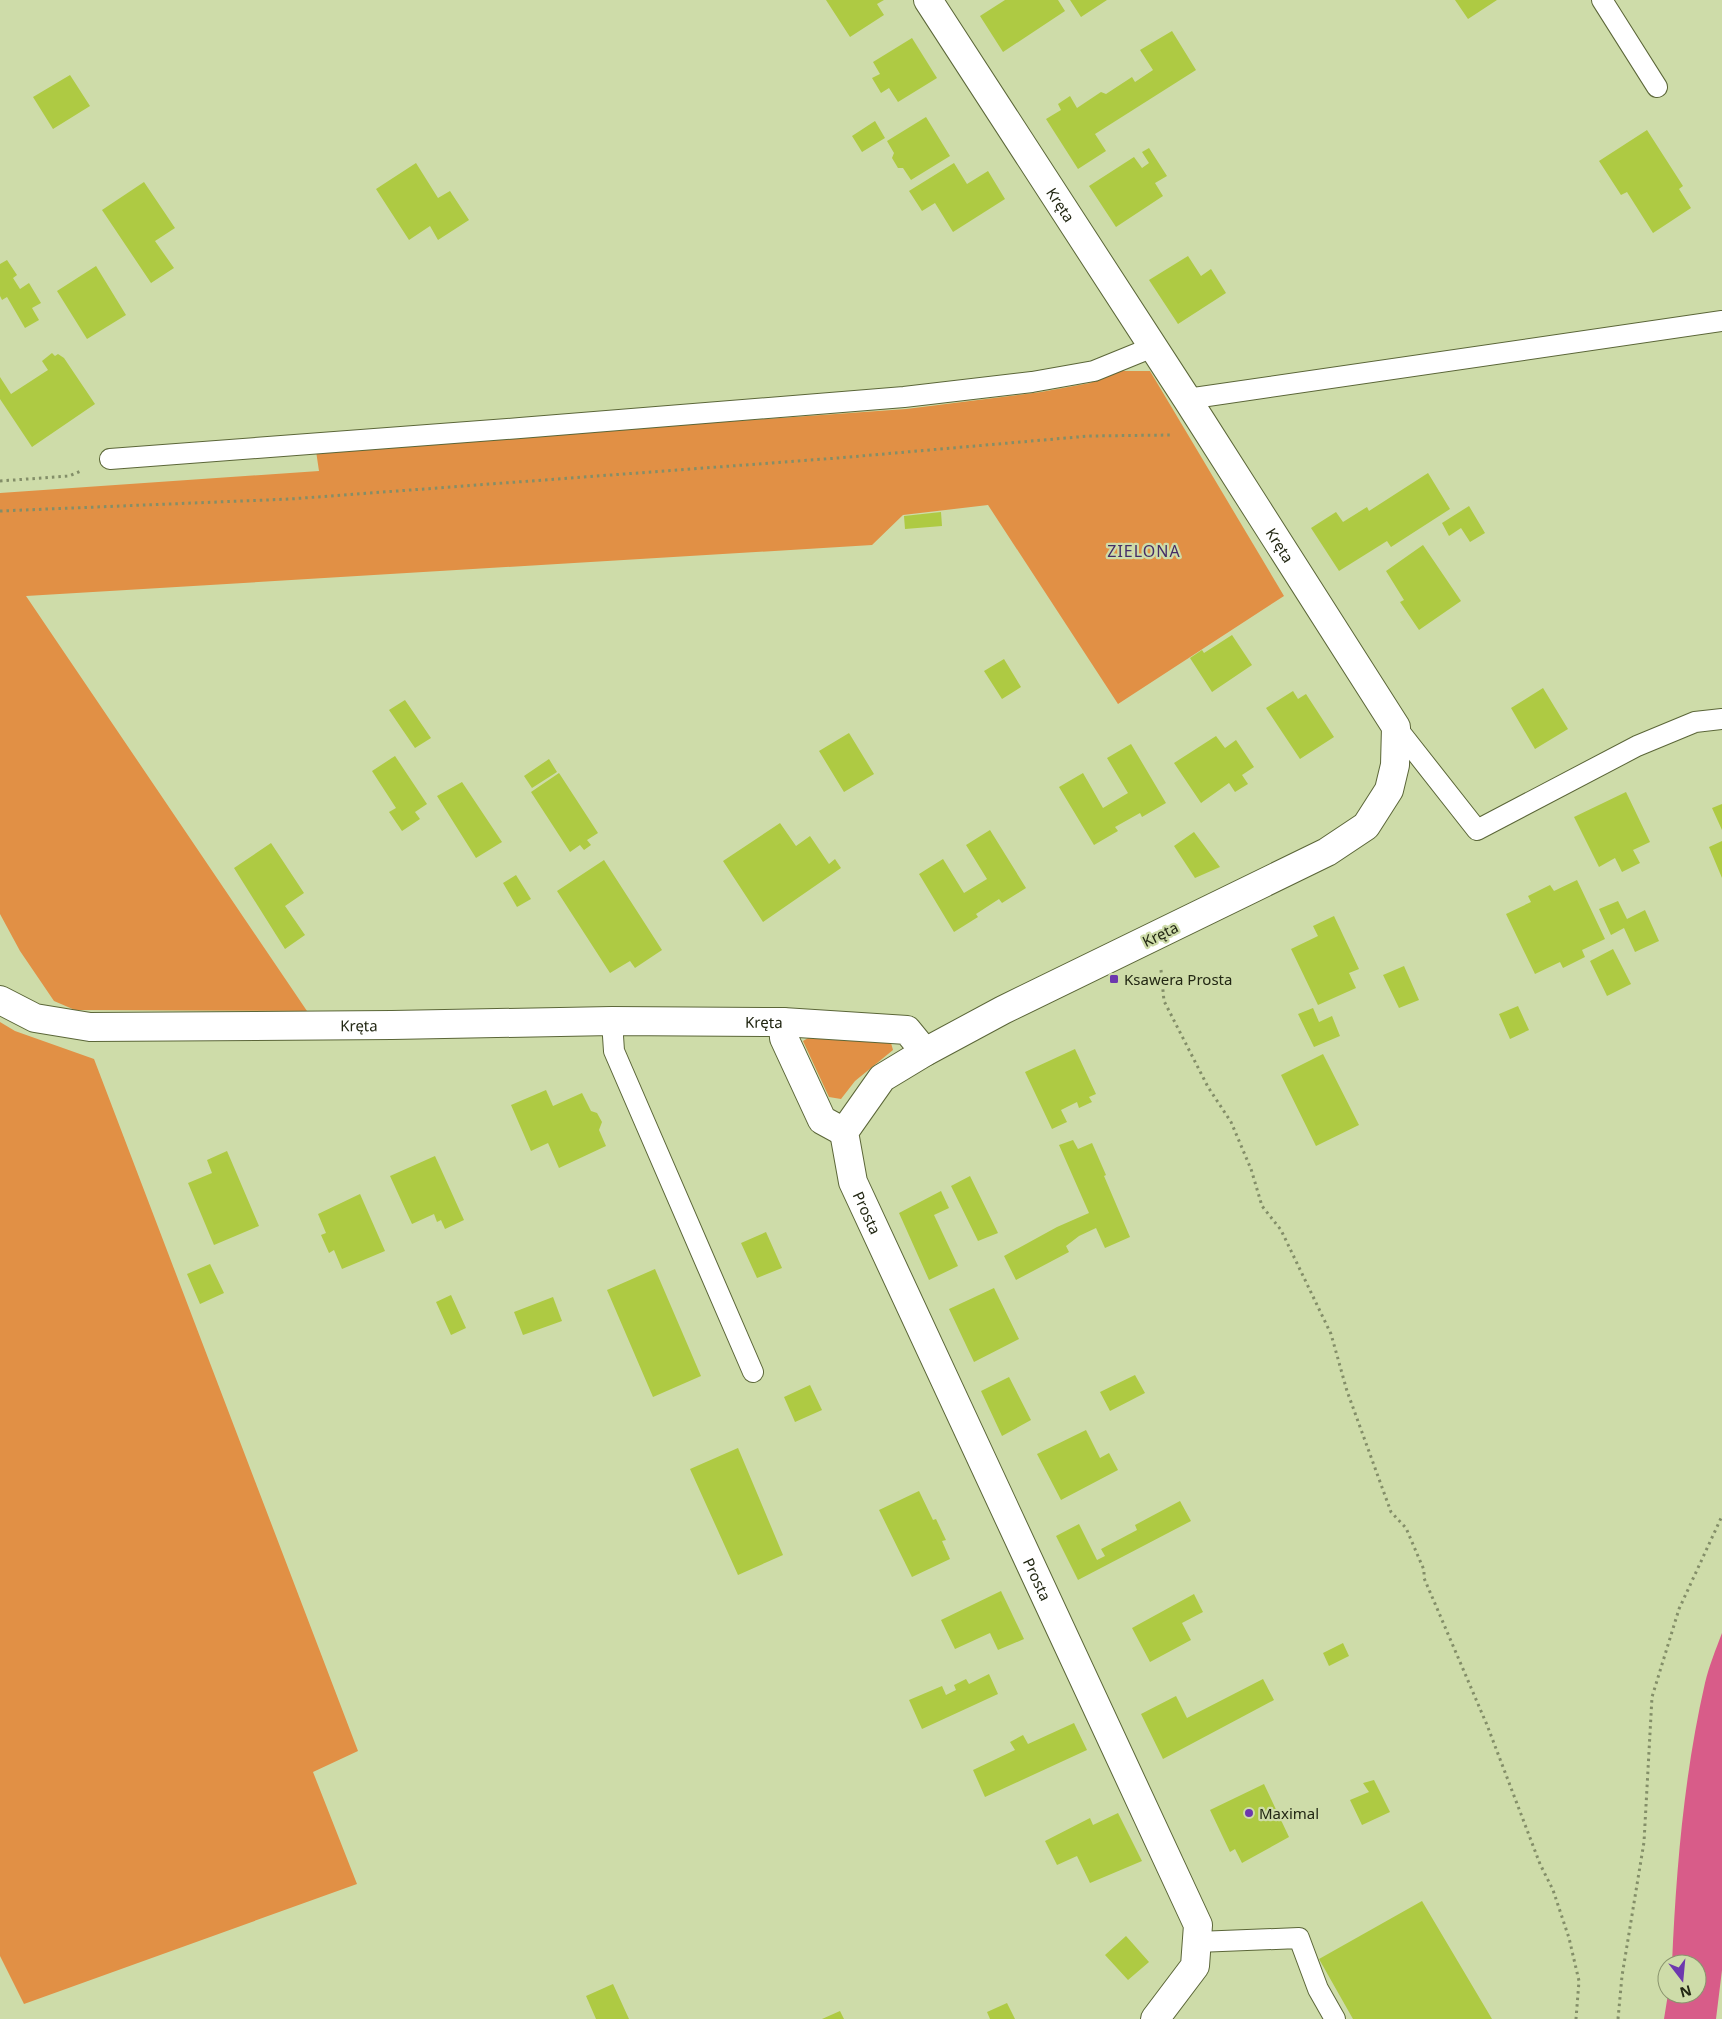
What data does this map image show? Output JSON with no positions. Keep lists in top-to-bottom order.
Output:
{
  "streets": {
    "street": ["Kręta", "Prosta"]
  },
  "districts": ["ZIELONA"],
  "places": {
    "transit": ["Ksawera Prosta"],
    "other": ["Maximal"]
  },
  "north": "bottom"
}
